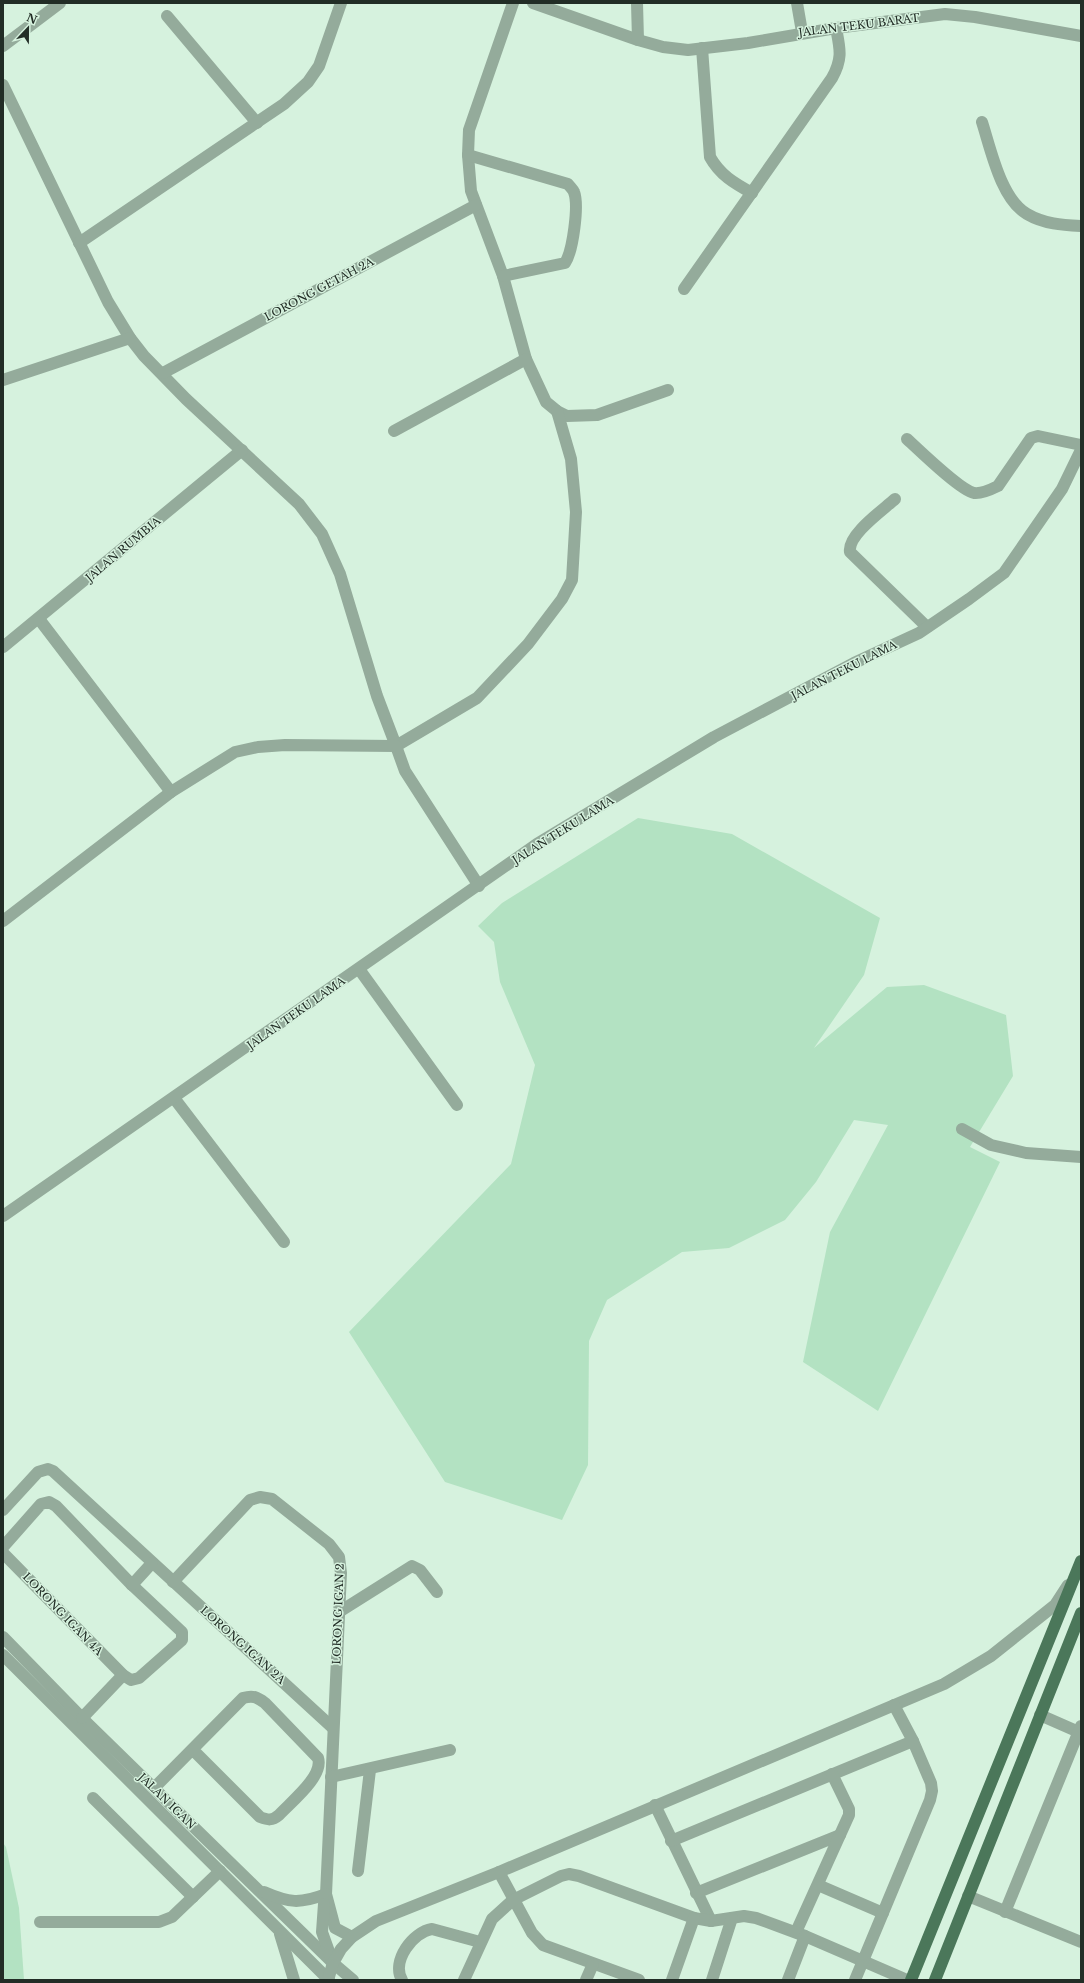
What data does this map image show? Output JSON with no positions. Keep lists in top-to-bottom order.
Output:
{
  "streets": {
    "street": [
      "JALAN TEKU BARAT",
      "LORONG GETAH 2A",
      "JALAN RUMBIA",
      "JALAN TEKU LAMA",
      "LORONG IGAN 4A",
      "LORONG IGAN 2",
      "LORONG IGAN 2A",
      "JALAN IGAN"
    ]
  },
  "crossings": [
    ["LORONG IGAN 2", "LORONG IGAN 2A"]
  ],
  "north": "top"
}
